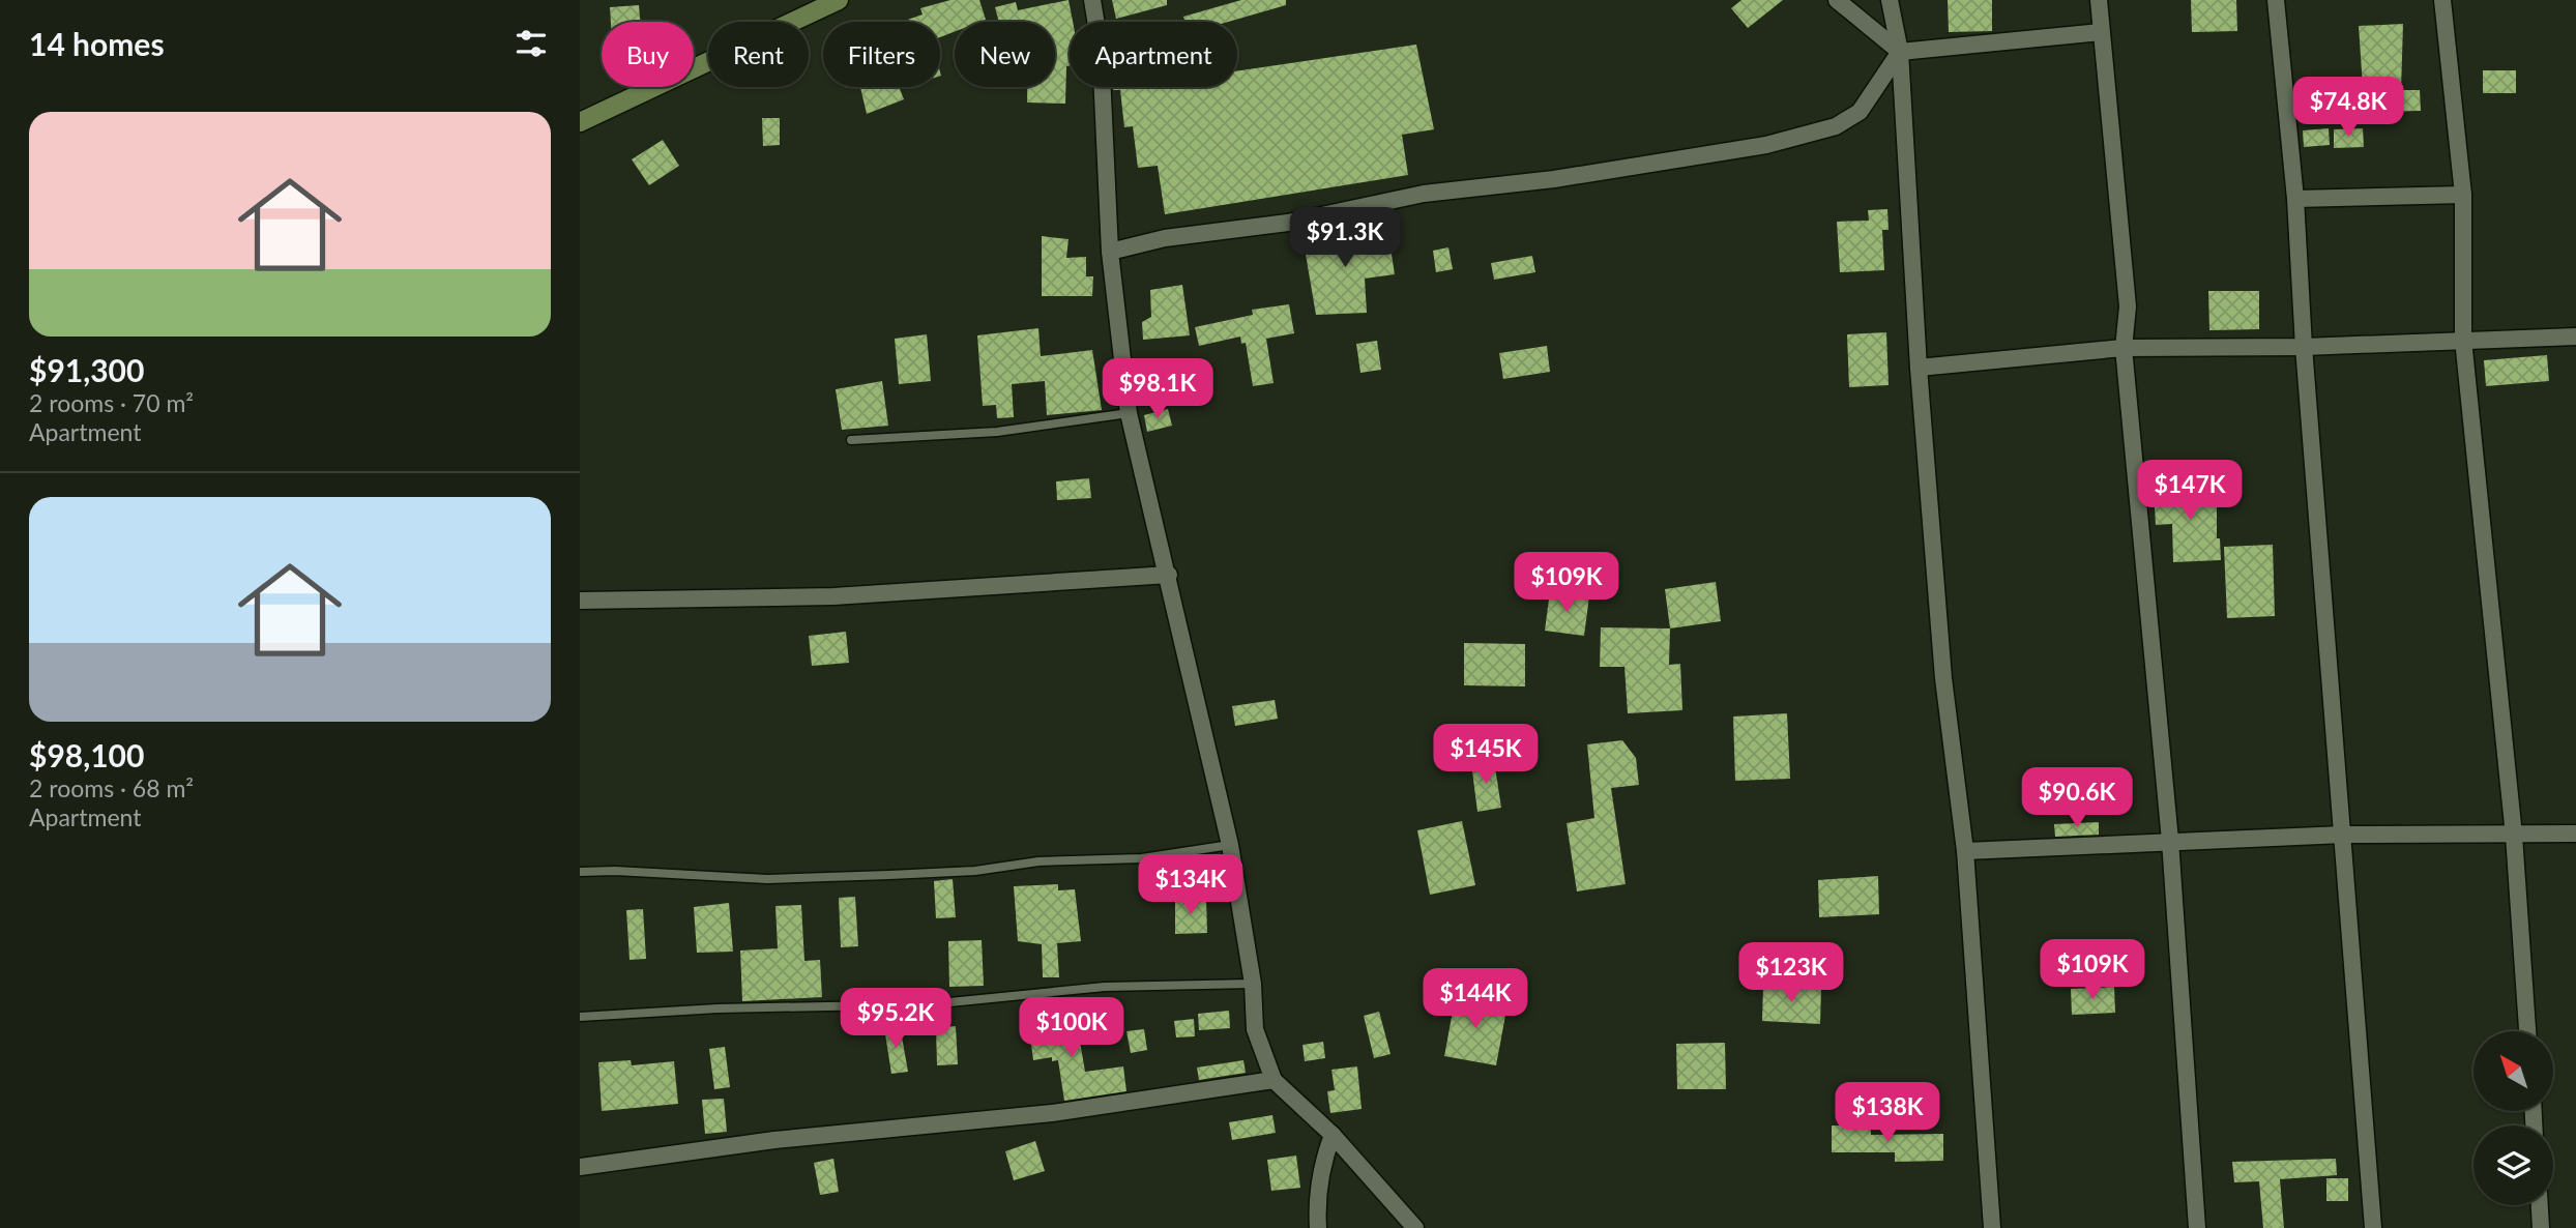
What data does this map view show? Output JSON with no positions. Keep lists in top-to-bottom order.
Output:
{
  "north": "top left",
  "page": {
    "heading": "14 homes",
    "chip": [
      "Buy",
      "Rent",
      "Filters",
      "New",
      "Apartment"
    ],
    "price": [
      "$74.8K",
      "$91.3K",
      "$98.1K",
      "$147K",
      "$109K",
      "$145K",
      "$90.6K",
      "$134K",
      "$109K",
      "$123K",
      "$144K",
      "$95.2K",
      "$100K",
      "$138K"
    ],
    "list": [
      {
        "name": "$91,300",
        "note": "2 rooms · 70 m² · Apartment"
      },
      {
        "name": "$98,100",
        "note": "2 rooms · 68 m² · Apartment"
      }
    ]
  }
}
